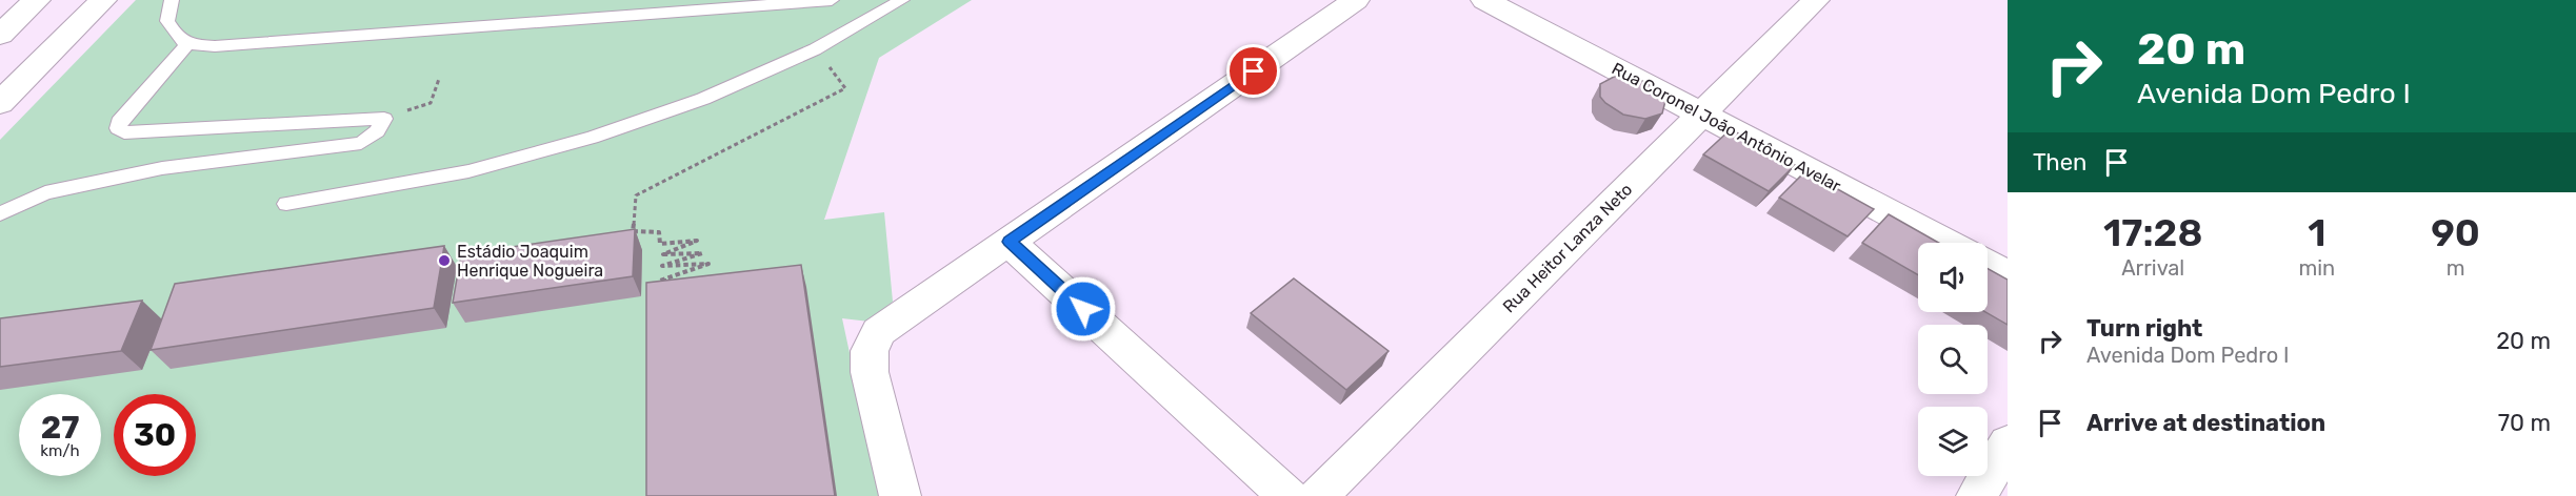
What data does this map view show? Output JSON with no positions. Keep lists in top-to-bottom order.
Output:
{
  "streets": {
    "main road": ["Rua Coronel João Antônio Avelar", "Rua Heitor Lanza Neto"]
  },
  "crossings": [
    ["Rua Coronel João Antônio Avelar", "Rua Heitor Lanza Neto"]
  ],
  "places": ["Estádio Joaquim Henrique Nogueira"],
  "page": {
    "turn": ["20 m", "Avenida Dom Pedro I"],
    "then": "Then",
    "eta": [
      "17:28",
      "Arrival",
      "1",
      "min",
      "90",
      "m"
    ],
    "list": [
      {
        "name": "Turn right",
        "note": "Avenida Dom Pedro I",
        "value": "20 m"
      },
      {
        "name": "Arrive at destination",
        "value": "70 m"
      }
    ],
    "speed": "27 km/h",
    "limit": "30"
  }
}
